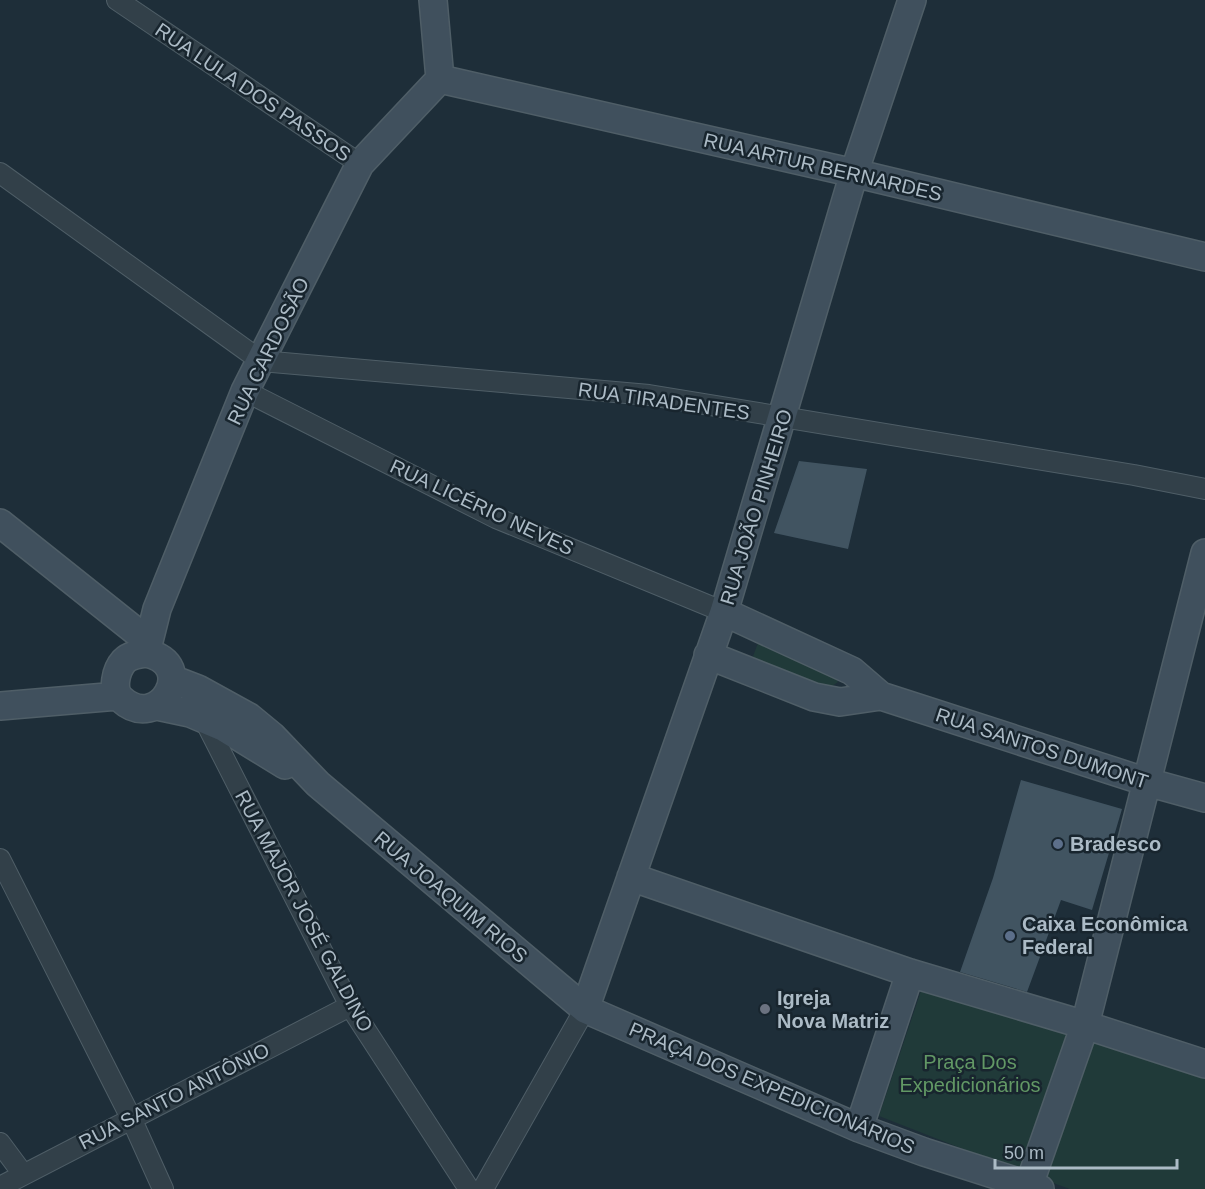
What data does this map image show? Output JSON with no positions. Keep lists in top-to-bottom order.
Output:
{
  "streets": {
    "main road": [
      "RUA ARTUR BERNARDES",
      "RUA CARDOSÃO",
      "RUA JOÃO PINHEIRO",
      "RUA SANTOS DUMONT",
      "RUA JOAQUIM RIOS",
      "PRAÇA DOS EXPEDICIONÁRIOS"
    ],
    "street": [
      "RUA LULA DOS PASSOS",
      "RUA TIRADENTES",
      "RUA LICÉRIO NEVES",
      "RUA MAJOR JOSÉ GALDINO",
      "RUA SANTO ANTÔNIO"
    ]
  },
  "crossings": [
    ["RUA LULA DOS PASSOS", "RUA CARDOSÃO"],
    ["RUA ARTUR BERNARDES", "RUA CARDOSÃO"],
    ["RUA ARTUR BERNARDES", "RUA JOÃO PINHEIRO"],
    ["RUA CARDOSÃO", "RUA TIRADENTES"],
    ["RUA CARDOSÃO", "RUA LICÉRIO NEVES"],
    ["RUA CARDOSÃO", "RUA JOAQUIM RIOS"],
    ["RUA TIRADENTES", "RUA JOÃO PINHEIRO"],
    ["RUA LICÉRIO NEVES", "RUA JOÃO PINHEIRO"],
    ["RUA LICÉRIO NEVES", "RUA SANTOS DUMONT"],
    ["RUA JOÃO PINHEIRO", "RUA SANTOS DUMONT"],
    ["RUA JOÃO PINHEIRO", "RUA JOAQUIM RIOS"],
    ["RUA JOÃO PINHEIRO", "PRAÇA DOS EXPEDICIONÁRIOS"],
    ["RUA JOAQUIM RIOS", "RUA MAJOR JOSÉ GALDINO"],
    ["RUA JOAQUIM RIOS", "PRAÇA DOS EXPEDICIONÁRIOS"],
    ["RUA MAJOR JOSÉ GALDINO", "RUA SANTO ANTÔNIO"]
  ],
  "parks": ["Praça Dos Expedicionários"],
  "places": ["Bradesco", "Caixa Econômica Federal", "Igreja Nova Matriz"],
  "scale_bar": "50 m"
}
